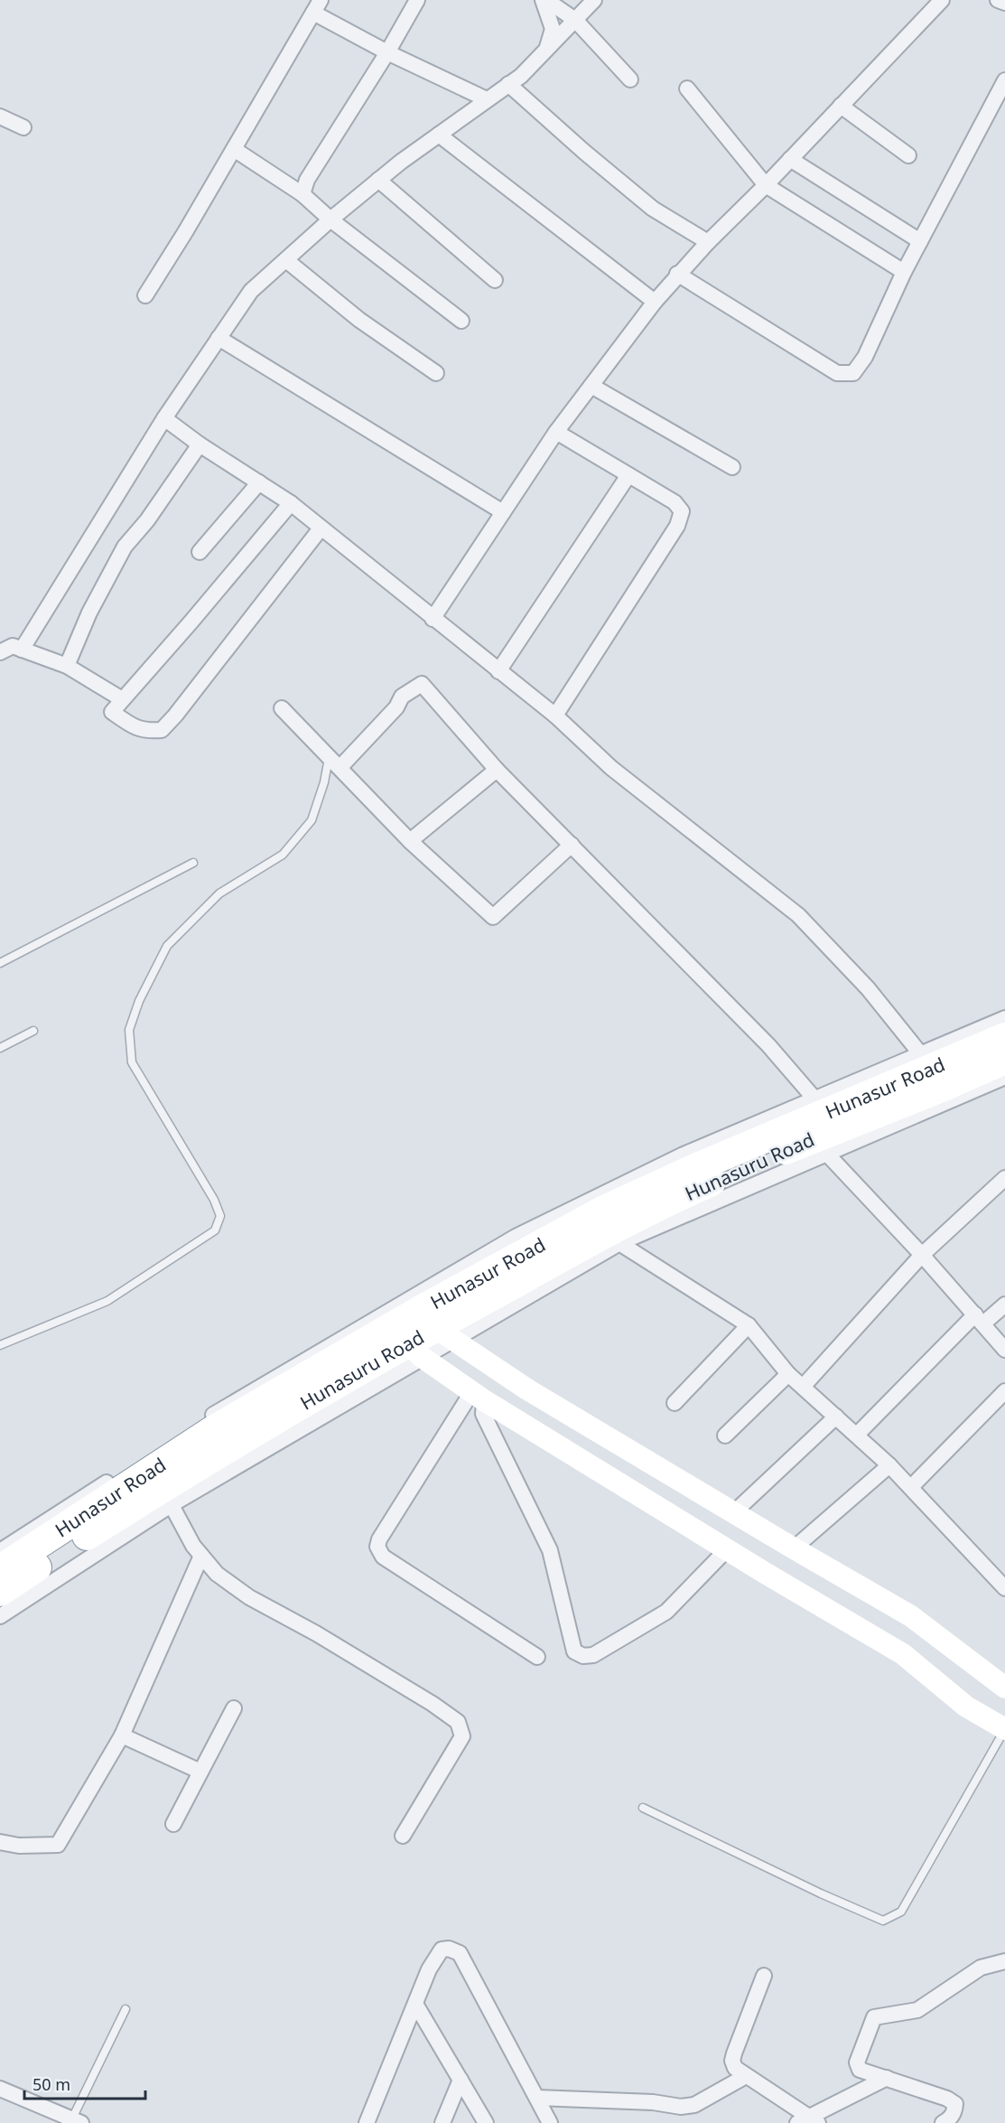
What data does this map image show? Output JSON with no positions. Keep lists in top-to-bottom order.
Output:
{
  "streets": {
    "highway": ["Hunasur Road", "Hunasuru Road"]
  },
  "crossings": [
    ["Hunasur Road", "Hunasuru Road"]
  ],
  "scale_bar": "50 m"
}
